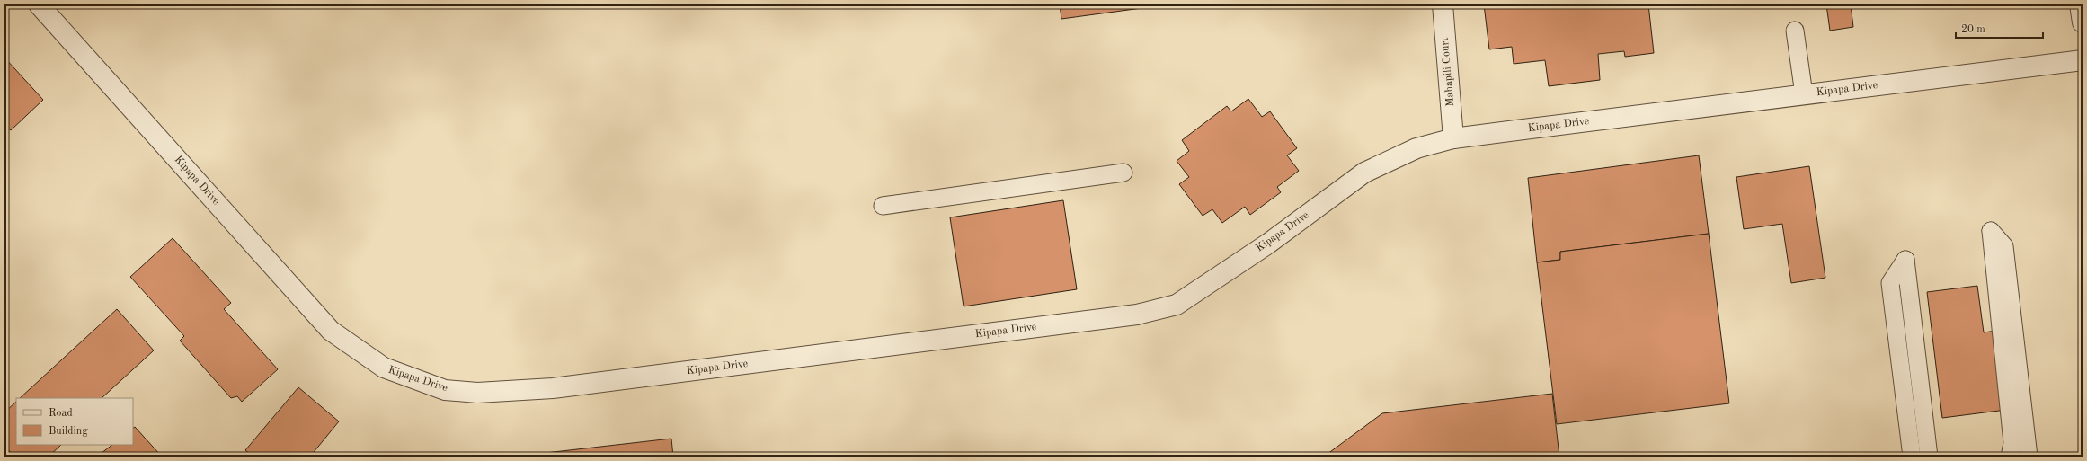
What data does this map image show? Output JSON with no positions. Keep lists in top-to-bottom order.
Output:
{
  "streets": {
    "street": ["Mahapili Court", "Kipapa Drive"]
  },
  "crossings": [
    ["Mahapili Court", "Kipapa Drive"]
  ],
  "legend": ["Road", "Building"],
  "scale_bar": "20 m"
}
